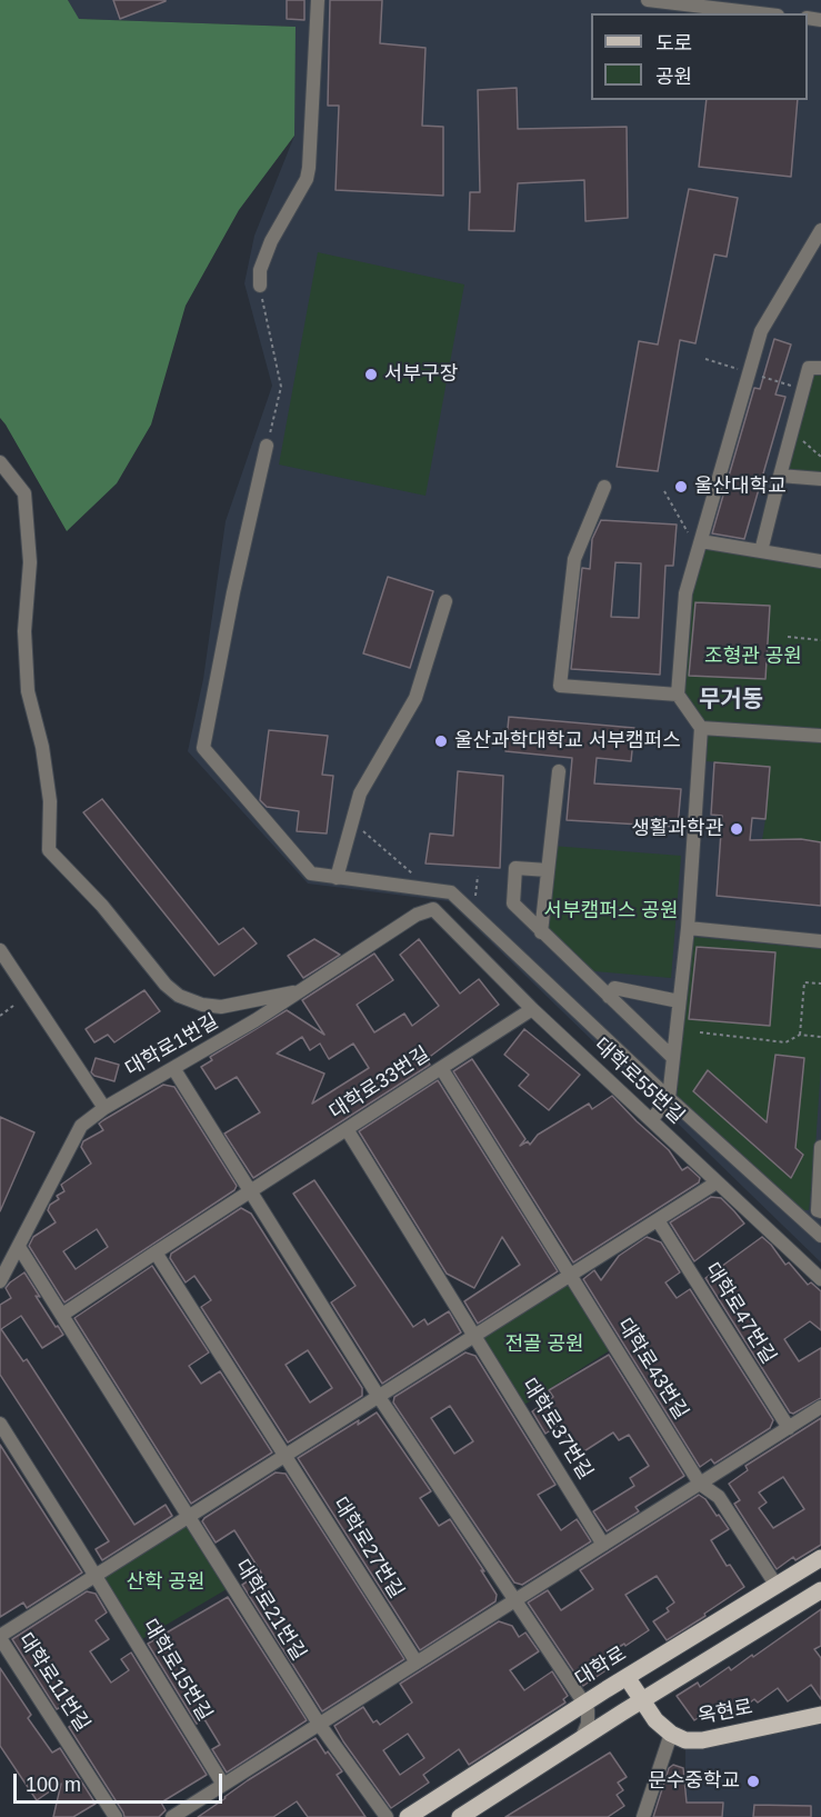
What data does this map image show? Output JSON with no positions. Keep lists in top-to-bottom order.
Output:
{
  "streets": {
    "main road": ["대학로", "옥현로"],
    "street": [
      "대학로1번길",
      "대학로55번길",
      "대학로33번길",
      "대학로47번길",
      "대학로43번길",
      "대학로37번길",
      "대학로27번길",
      "대학로21번길",
      "대학로15번길",
      "대학로11번길"
    ]
  },
  "crossings": [
    ["대학로1번길", "대학로55번길"],
    ["대학로1번길", "대학로21번길"],
    ["대학로55번길", "대학로33번길"],
    ["대학로33번길", "대학로43번길"],
    ["대학로33번길", "대학로37번길"],
    ["대학로43번길", "대학로"],
    ["대학로", "옥현로"],
    ["대학로15번길", "대학로11번길"]
  ],
  "districts": ["무거동"],
  "parks": [
    "조형관 공원",
    "서부캠퍼스 공원",
    "전골 공원",
    "산학 공원"
  ],
  "places": [
    "서부구장",
    "울산대학교",
    "울산과학대학교 서부캠퍼스",
    "생활과학관",
    "문수중학교"
  ],
  "legend": ["도로", "공원"],
  "scale_bar": "100 m"
}
